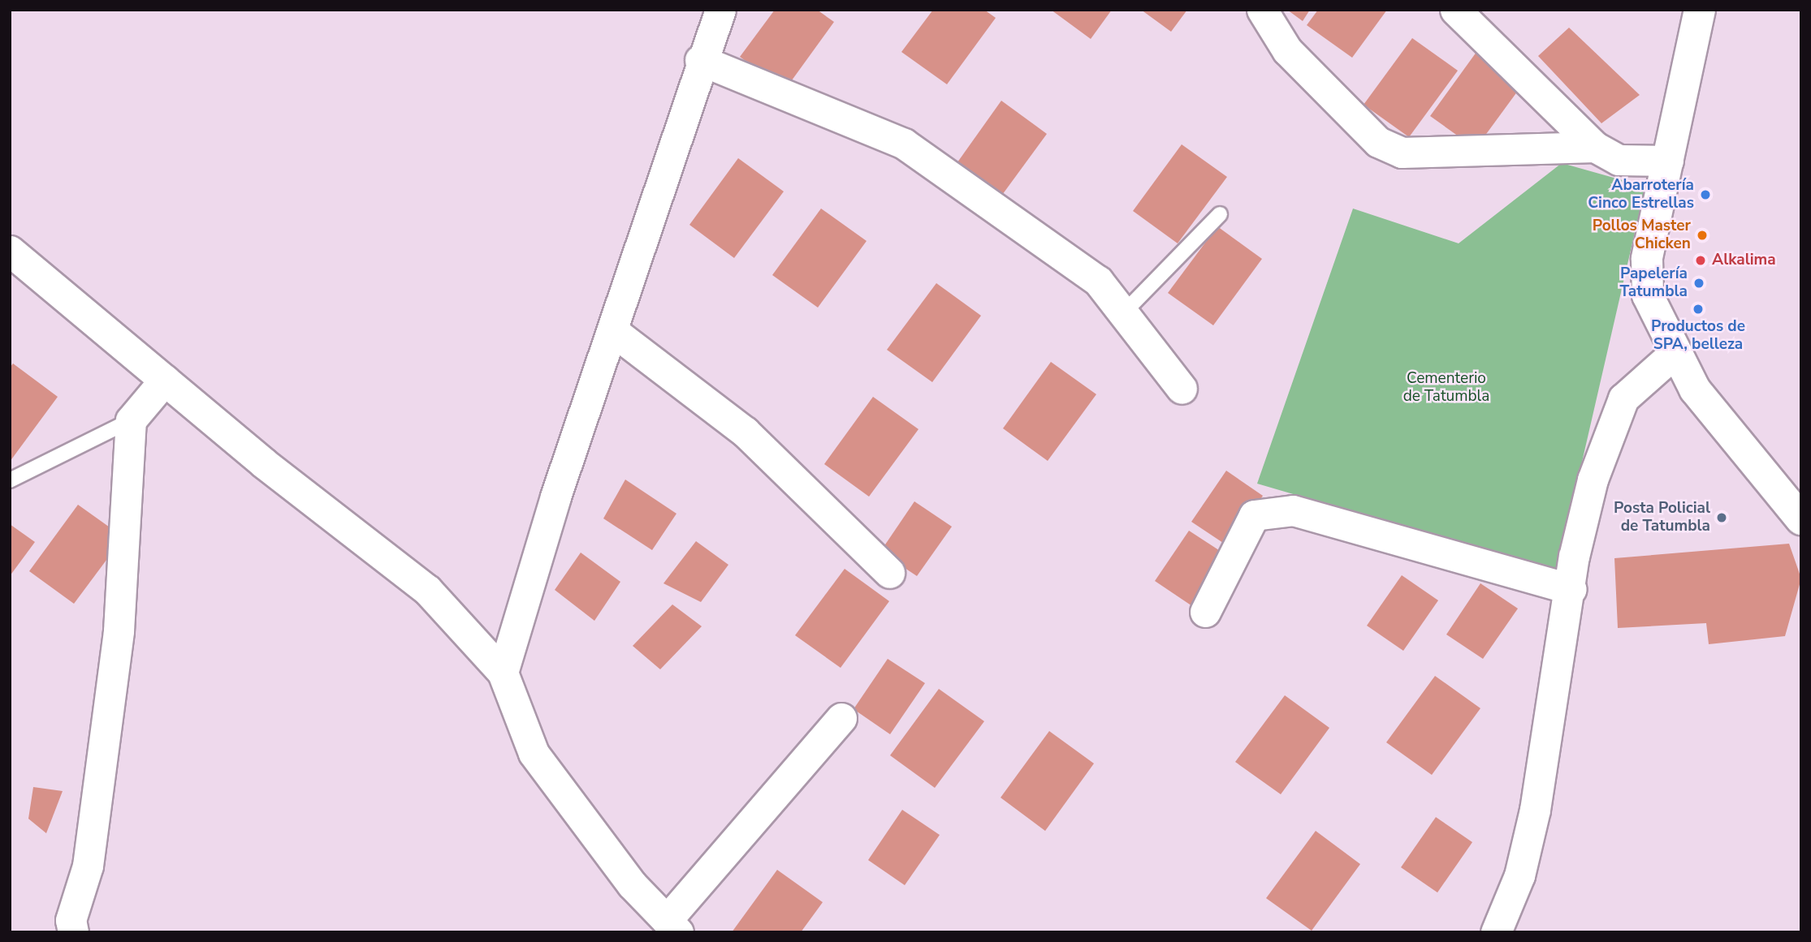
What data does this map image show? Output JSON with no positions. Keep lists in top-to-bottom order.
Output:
{
  "parks": ["Cementerio de Tatumbla"],
  "places": [
    "Abarrotería Cinco Estrellas",
    "Pollos Master Chicken",
    "Alkalima",
    "Papelería Tatumbla",
    "Productos de SPA, belleza",
    "Posta Policial de Tatumbla"
  ]
}
